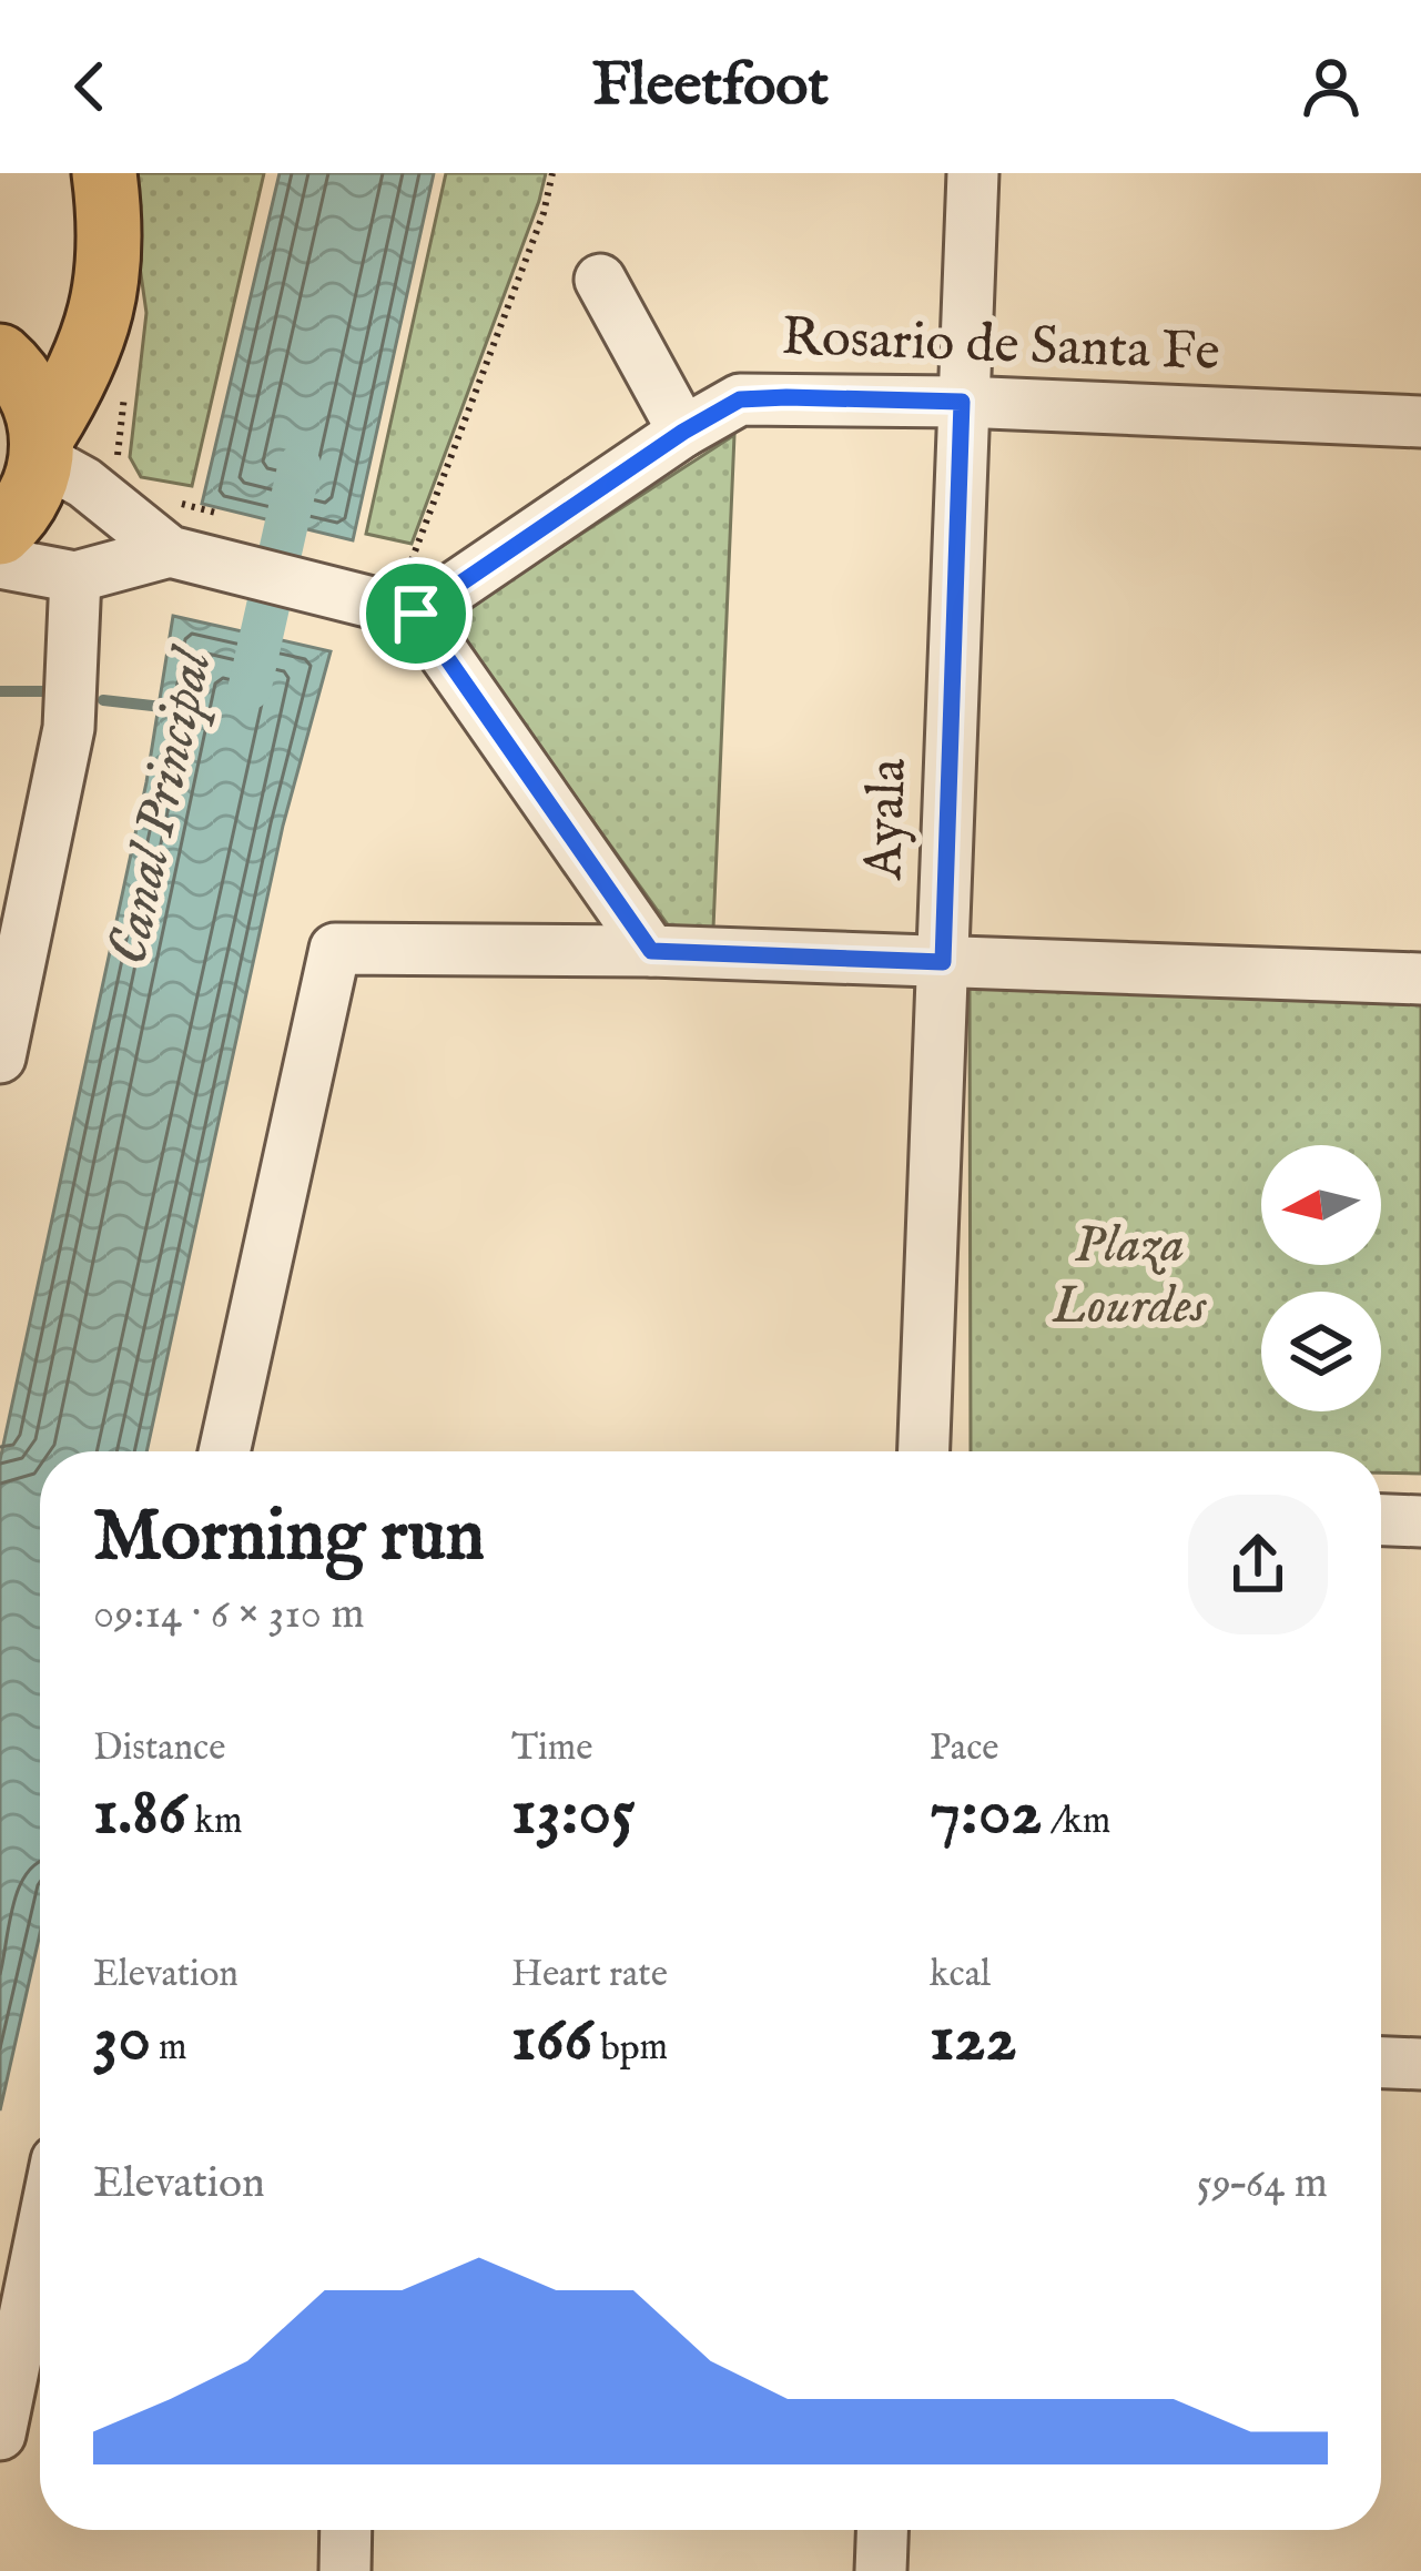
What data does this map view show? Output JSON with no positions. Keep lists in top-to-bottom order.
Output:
{
  "streets": {
    "street": ["Rosario de Santa Fe", "Ayala"]
  },
  "crossings": [
    ["Rosario de Santa Fe", "Ayala"]
  ],
  "water": ["Canal Principal"],
  "parks": ["Plaza Lourdes"],
  "north": "left",
  "page": {
    "header": "Fleetfoot",
    "heading": ["Morning run", "09:14 · 6 × 310 m"],
    "stats": [
      ["Distance", "1.86 km"],
      ["Time", "13:05"],
      ["Pace", "7:02 /km"],
      ["Elevation", "30 m"],
      ["Heart rate", "166 bpm"],
      ["kcal", "122"]
    ],
    "chart": ["Elevation", "59–64 m"]
  }
}
